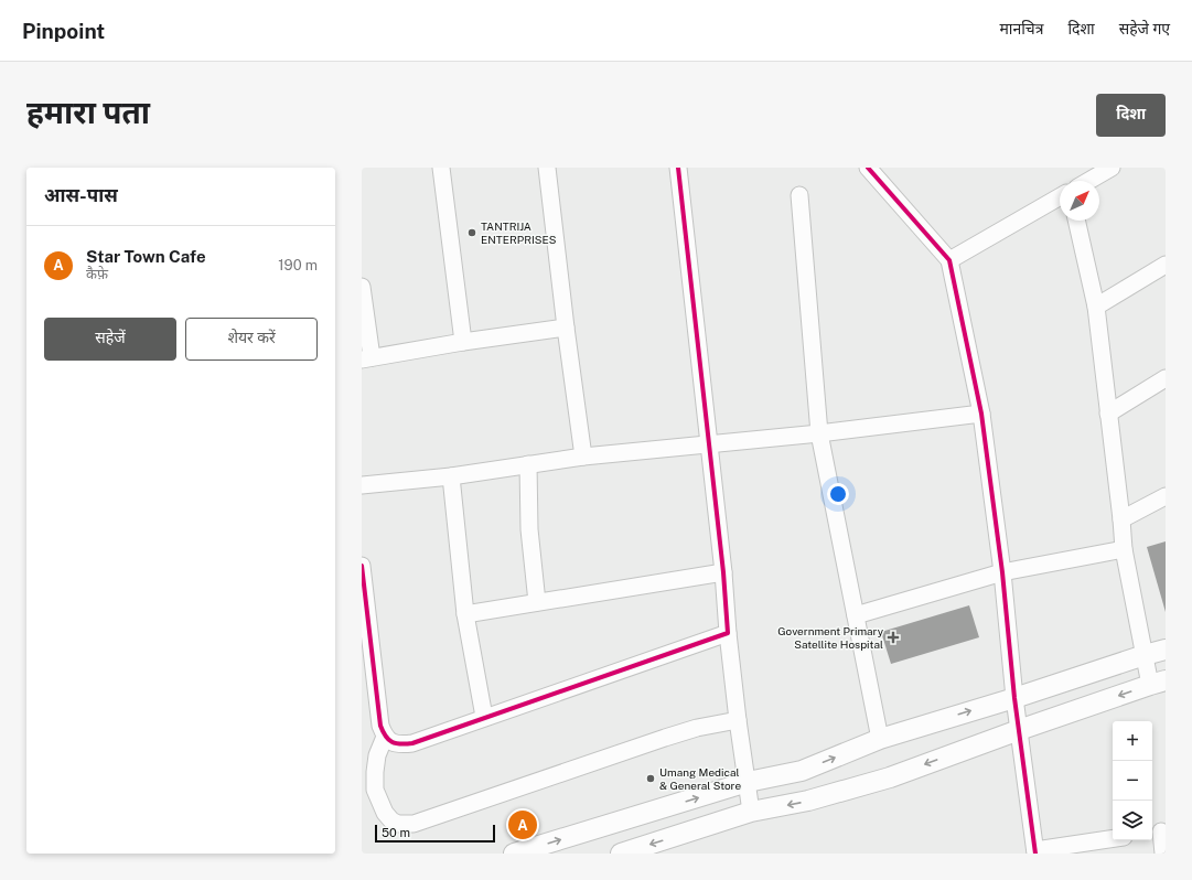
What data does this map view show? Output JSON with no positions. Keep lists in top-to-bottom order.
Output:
{
  "places": {
    "other": ["TANTRIJA ENTERPRISES", "Umang Medical & General Store"],
    "health": ["Government Primary Satellite Hospital"]
  },
  "scale_bar": "50 m",
  "north": "top right",
  "page": {
    "header": "Pinpoint",
    "nav": ["मानचित्र", "दिशा", "सहेजे गए"],
    "title": "हमारा पता",
    "buttons": [
      "दिशा",
      ["सहेजें", "शेयर करें"]
    ],
    "heading": "आस-पास",
    "list": [
      {
        "mark": "A",
        "name": "Star Town Cafe",
        "note": "कैफ़े",
        "value": "190 m"
      }
    ],
    "map_buttons": ["+", "−"],
    "pins": "A",
    "scale": "50 m"
  }
}
